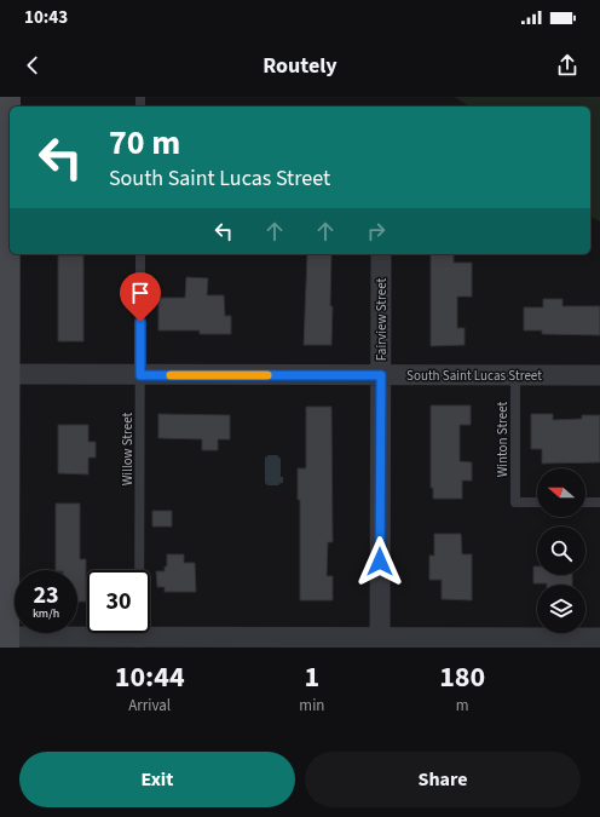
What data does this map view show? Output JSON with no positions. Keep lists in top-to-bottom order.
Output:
{
  "streets": {
    "street": ["Fairview Street", "South Saint Lucas Street"],
    "lane": ["Winton Street", "Willow Street"]
  },
  "crossings": [
    ["Fairview Street", "South Saint Lucas Street"],
    ["South Saint Lucas Street", "Winton Street"],
    ["South Saint Lucas Street", "Willow Street"]
  ],
  "north": "left",
  "page": {
    "status": "10:43",
    "header": "Routely",
    "turn": ["70 m", "South Saint Lucas Street"],
    "speed": "23 km/h",
    "limit": "30",
    "eta": [
      "10:44",
      "Arrival",
      "1",
      "min",
      "180",
      "m"
    ],
    "buttons": ["Exit", "Share"]
  }
}
